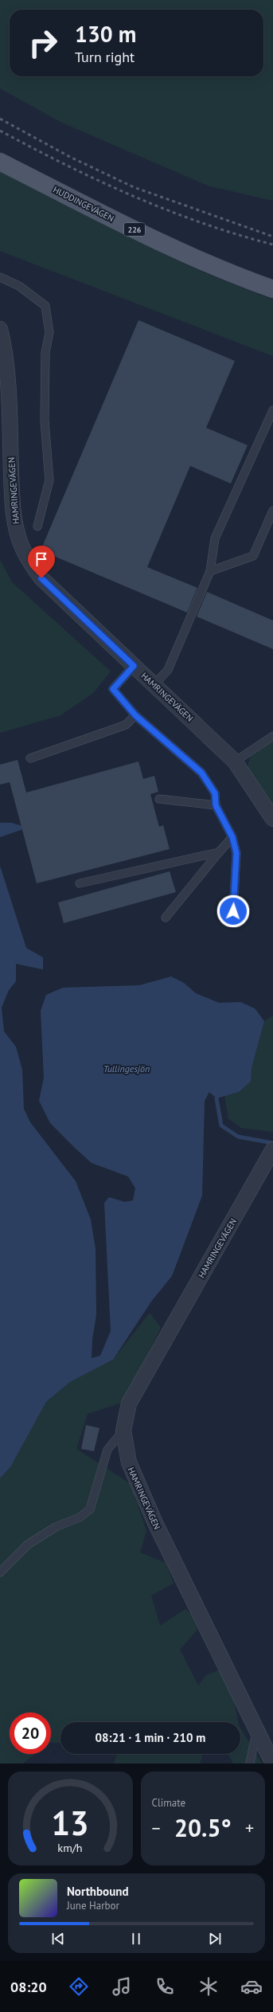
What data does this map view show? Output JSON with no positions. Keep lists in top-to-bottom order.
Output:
{
  "streets": {
    "main road": ["HUDDINGEVÄGEN", "226"],
    "street": ["HAMRINGEVÄGEN"]
  },
  "water": ["Tullingesjön"],
  "page": {
    "turn": ["130 m", "Turn right"],
    "limit": "20",
    "trip": "08:21 · 1 min · 210 m",
    "tile": "Climate",
    "heat": ["−", "20.5°", "+"],
    "song": ["Northbound", "June Harbor"],
    "tabs": "08:20",
    "gauge": ["13", "km/h"]
  }
}
